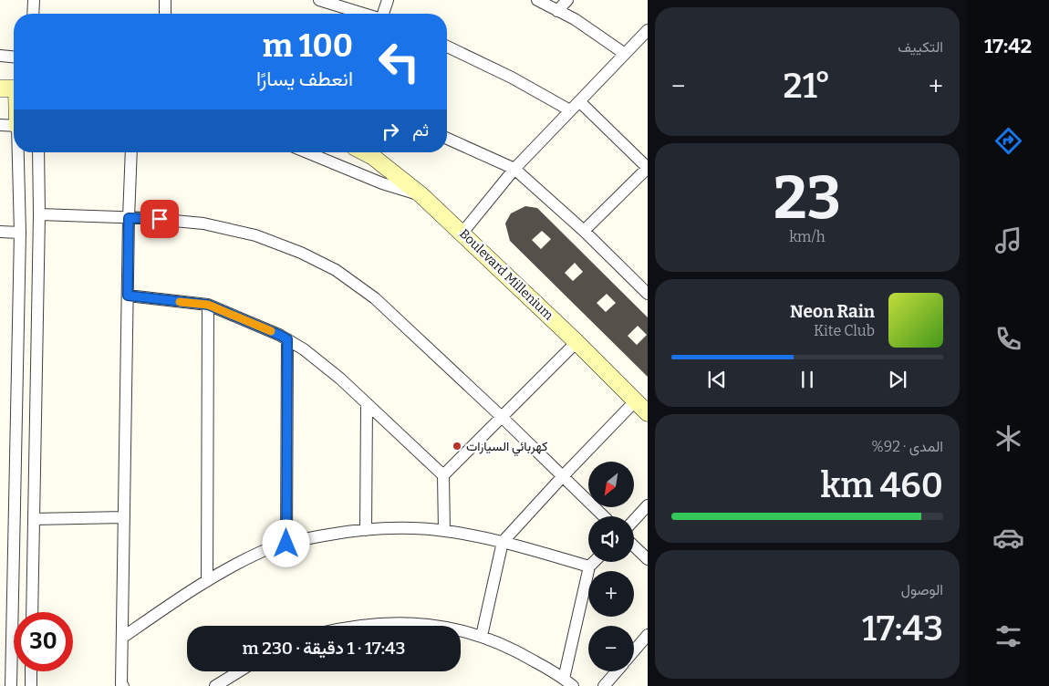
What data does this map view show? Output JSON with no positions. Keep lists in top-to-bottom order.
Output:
{
  "streets": {
    "main road": ["Boulevard Millenium"]
  },
  "places": ["كهربائي السيارات"],
  "north": "bottom left",
  "page": {
    "tabs": "17:42",
    "tile": [
      "التكييف",
      ["23", "km/h"],
      ["المدى · 92%", "460 km"],
      ["الوصول", "17:43"]
    ],
    "turn": ["100 m", "انعطف يسارًا"],
    "heat": ["−", "21°", "+"],
    "then": "ثم",
    "song": ["Neon Rain", "Kite Club"],
    "map_buttons": ["+", "−"],
    "limit": "30",
    "trip": "17:43 · 1 دقيقة · 230 m"
  }
}
